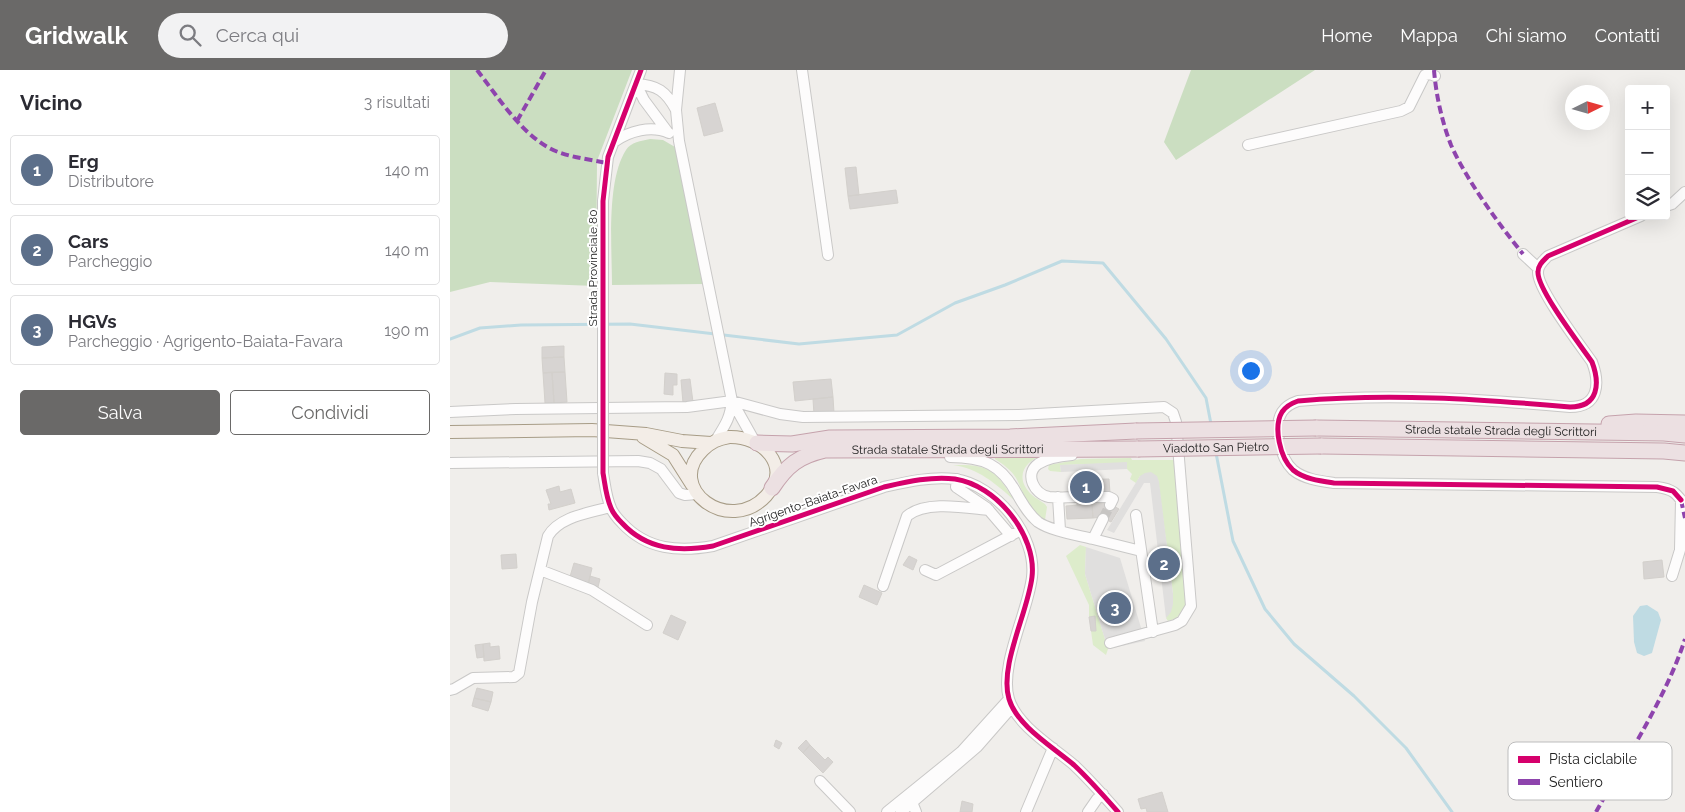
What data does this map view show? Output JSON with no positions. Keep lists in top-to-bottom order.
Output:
{
  "streets": {
    "highway": ["Strada statale Strada degli Scrittori", "Viadotto San Pietro"],
    "street": ["Strada Provinciale 80", "Agrigento-Baiata-Favara"]
  },
  "crossings": [
    ["Strada Provinciale 80", "Agrigento-Baiata-Favara"],
    ["Strada statale Strada degli Scrittori", "Viadotto San Pietro"]
  ],
  "legend": ["Pista ciclabile", "Sentiero"],
  "north": "right",
  "page": {
    "header": "Gridwalk",
    "search": "Cerca qui",
    "nav": [
      "Home",
      "Mappa",
      "Chi siamo",
      "Contatti"
    ],
    "heading": ["Vicino", "3 risultati"],
    "map_buttons": ["+", "−"],
    "list": [
      {
        "mark": "1",
        "name": "Erg",
        "note": "Distributore",
        "value": "140 m"
      },
      {
        "mark": "2",
        "name": "Cars",
        "note": "Parcheggio",
        "value": "140 m"
      },
      {
        "mark": "3",
        "name": "HGVs",
        "note": "Parcheggio · Agrigento-Baiata-Favara",
        "value": "190 m"
      }
    ],
    "buttons": ["Salva", "Condividi"],
    "pins": ["1", "2", "3"]
  }
}
